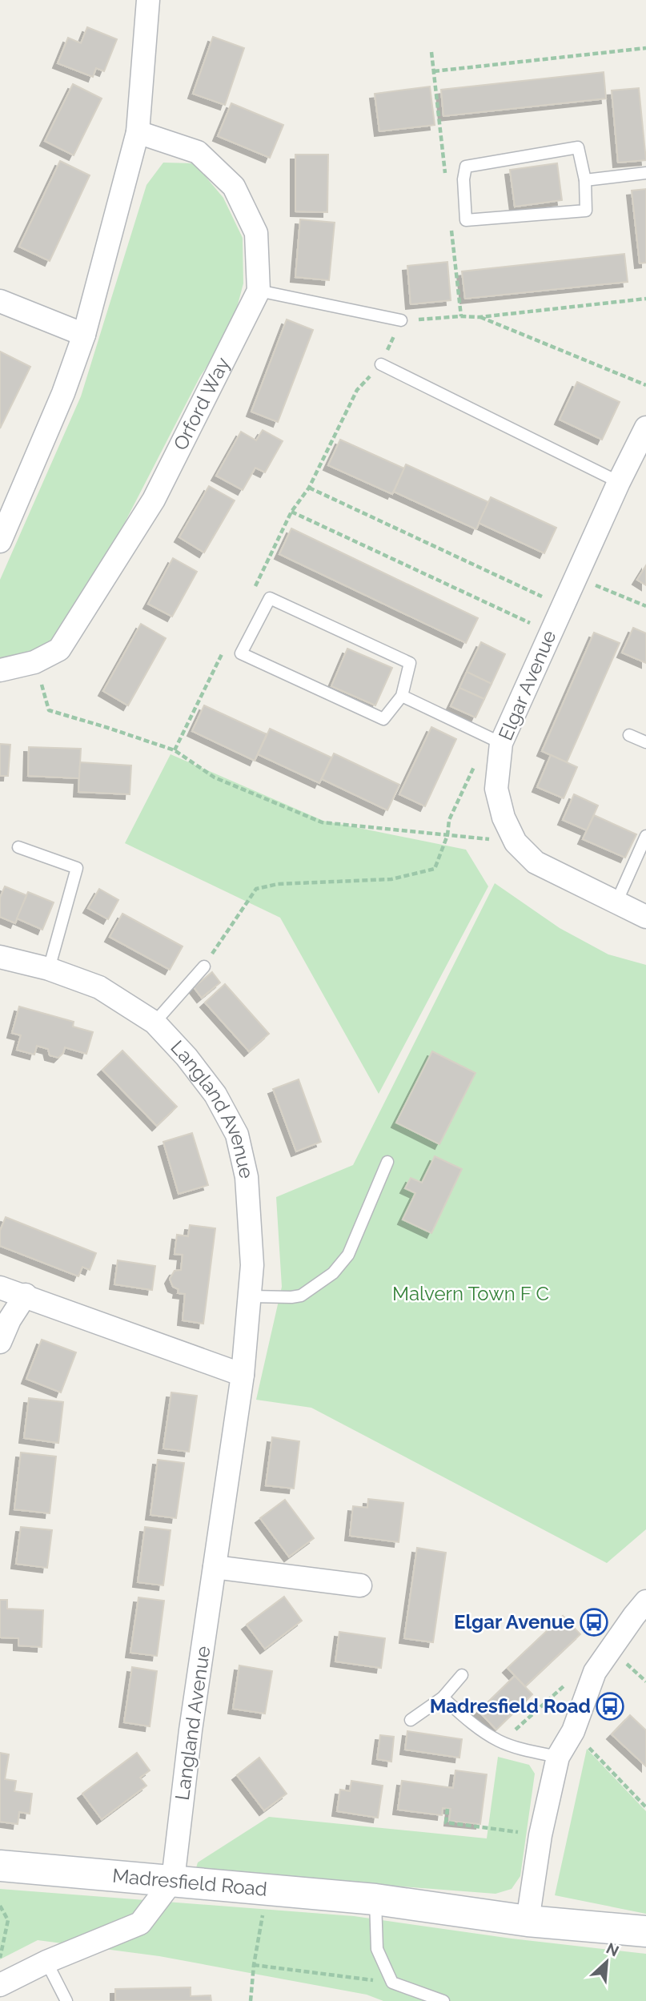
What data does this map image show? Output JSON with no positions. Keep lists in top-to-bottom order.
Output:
{
  "streets": {
    "street": [
      "Orford Way",
      "Elgar Avenue",
      "Langland Avenue",
      "Madresfield Road"
    ]
  },
  "crossings": [
    ["Langland Avenue", "Madresfield Road"]
  ],
  "parks": ["Malvern Town F C"],
  "places": {
    "bus stop": ["Elgar Avenue", "Madresfield Road"]
  },
  "north": "top right"
}
